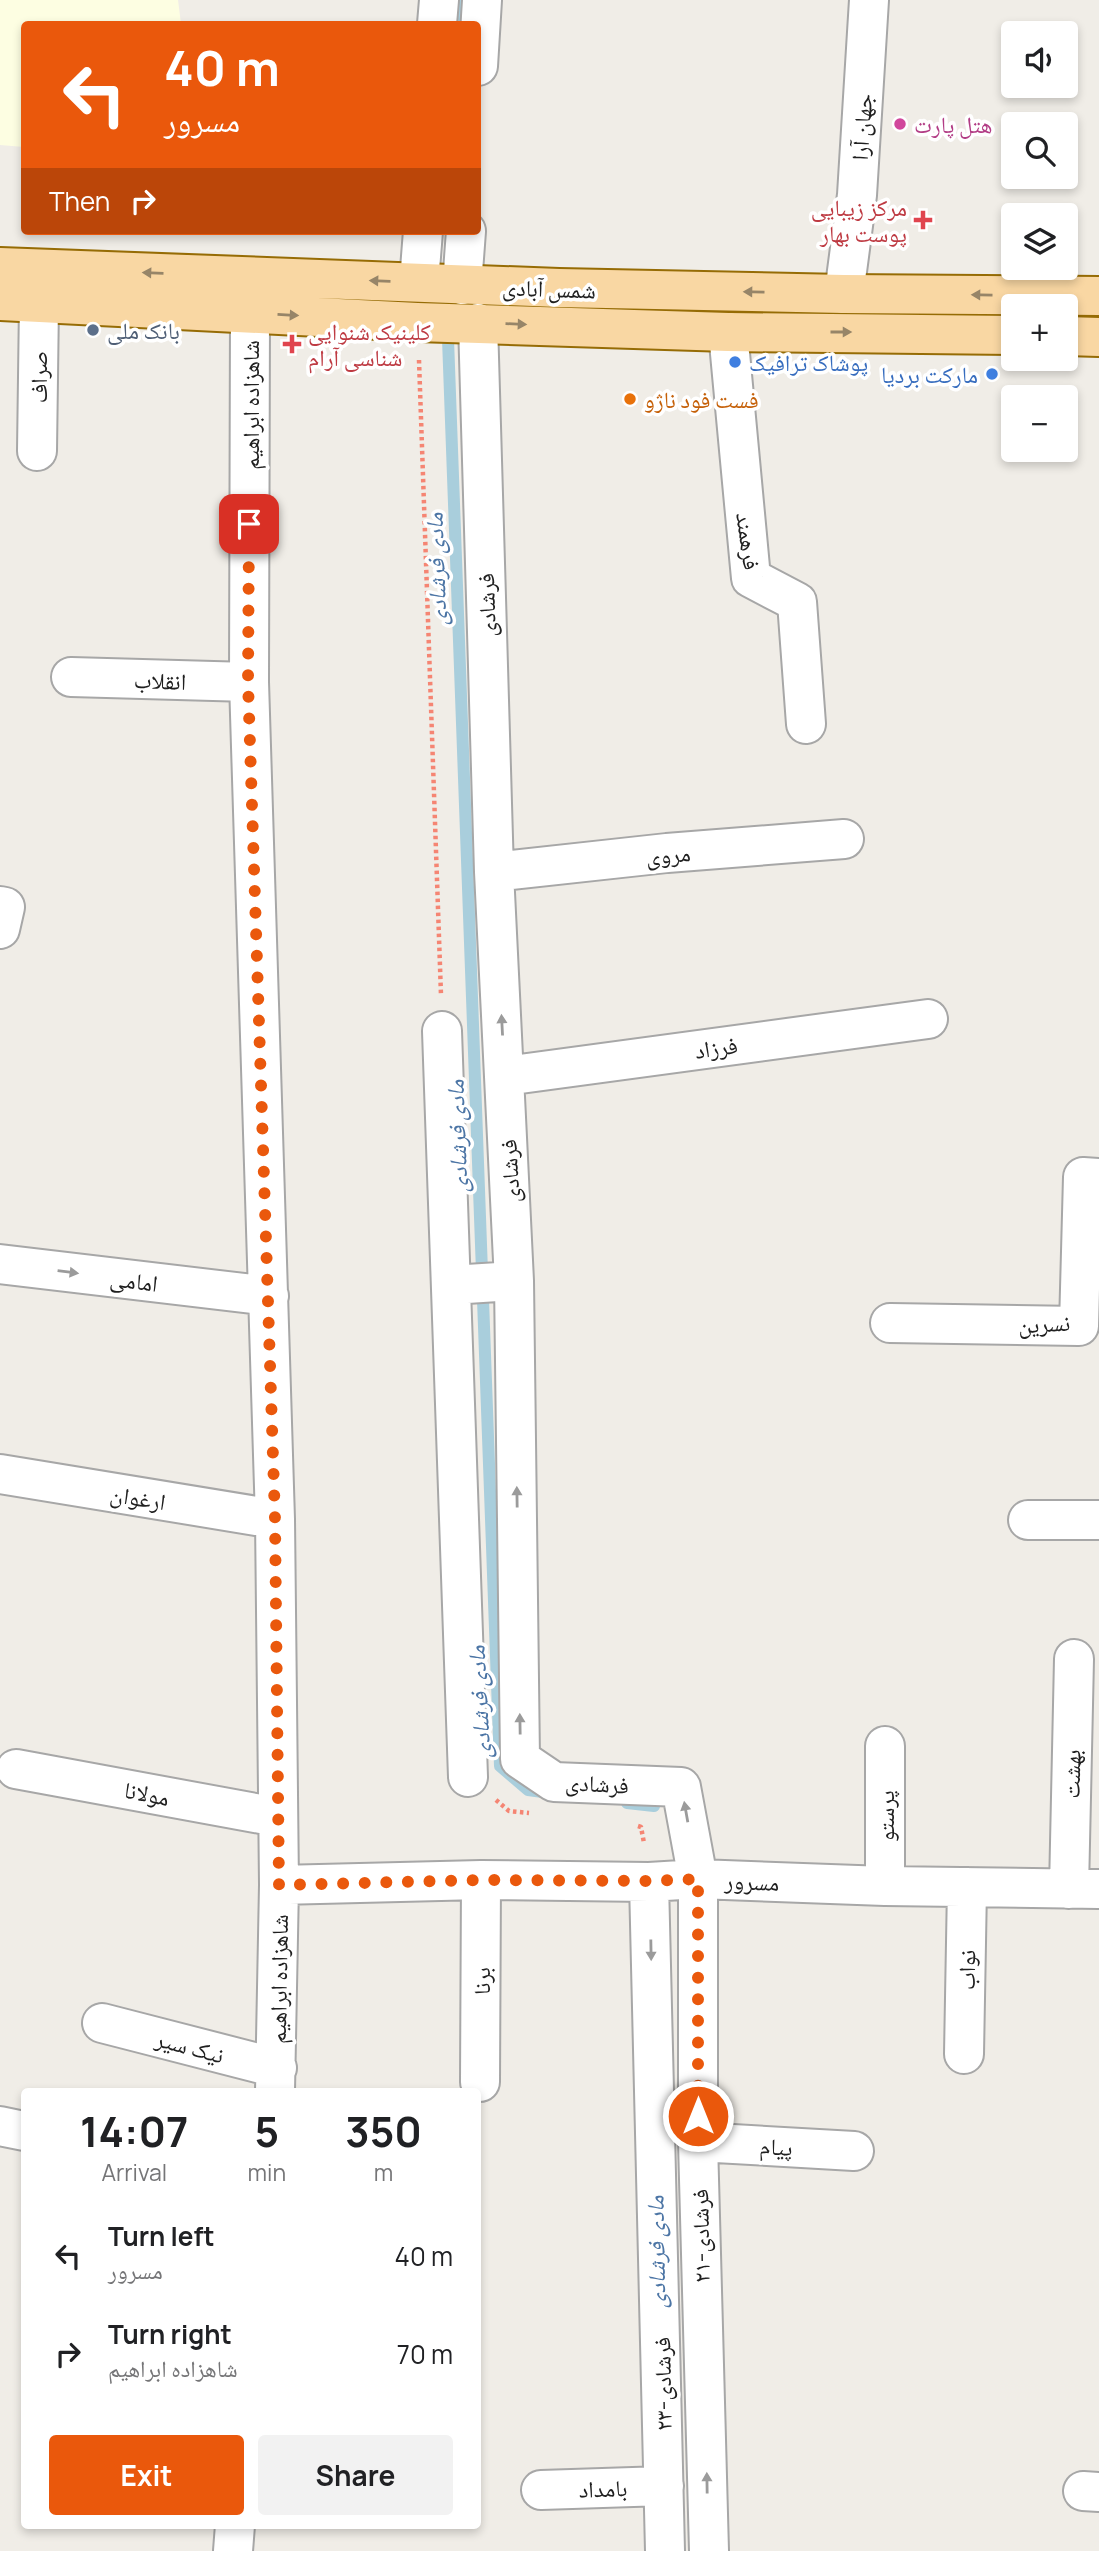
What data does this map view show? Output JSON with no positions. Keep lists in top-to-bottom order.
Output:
{
  "streets": {
    "main road": ["شمس آبادی"],
    "street": [
      "جهان آرا",
      "صراف",
      "شاهزاده ابراهیم",
      "فرهمند",
      "فرشادی",
      "انقلاب",
      "مروی",
      "فرزاد",
      "امامی",
      "نسرین",
      "ارغوان",
      "بهشت",
      "مولانا",
      "پرستو",
      "مسرور",
      "نواب",
      "برنا",
      "نیک سیر",
      "پیام",
      "۲۱-فرشادی",
      "۲۳-فرشادی",
      "بامداد"
    ]
  },
  "crossings": [
    ["جهان آرا", "شمس آبادی"],
    ["شمس آبادی", "صراف"],
    ["شمس آبادی", "شاهزاده ابراهیم"],
    ["شمس آبادی", "فرهمند"],
    ["شمس آبادی", "فرشادی"],
    ["شاهزاده ابراهیم", "انقلاب"],
    ["شاهزاده ابراهیم", "امامی"],
    ["شاهزاده ابراهیم", "ارغوان"],
    ["شاهزاده ابراهیم", "مولانا"],
    ["شاهزاده ابراهیم", "مسرور"],
    ["شاهزاده ابراهیم", "نیک سیر"],
    ["فرشادی", "مروی"],
    ["فرشادی", "فرزاد"],
    ["فرشادی", "مسرور"],
    ["فرشادی", "۲۱-فرشادی"],
    ["بهشت", "مسرور"],
    ["پرستو", "مسرور"],
    ["مسرور", "نواب"],
    ["مسرور", "برنا"],
    ["مسرور", "۲۱-فرشادی"],
    ["مسرور", "۲۳-فرشادی"],
    ["پیام", "۲۱-فرشادی"],
    ["۲۳-فرشادی", "بامداد"]
  ],
  "one_way": ["امامی", "۲۱-فرشادی", "۲۳-فرشادی"],
  "water": ["مادی فرشادی"],
  "places": {
    "other": [
      "هتل پارت",
      "بانک ملی",
      "پوشاک ترافیک",
      "مارکت بردیا",
      "فست فود ناژو"
    ],
    "health": ["مرکز زیبایی پوست بهار", "کلینیک شنوایی شناسی آرام"]
  },
  "page": {
    "map_buttons": ["+", "−"],
    "turn": ["40 m", "مسرور"],
    "then": "Then",
    "eta": [
      "14:07",
      "Arrival",
      "5",
      "min",
      "350",
      "m"
    ],
    "list": [
      {
        "name": "Turn left",
        "note": "مسرور",
        "value": "40 m"
      },
      {
        "name": "Turn right",
        "note": "شاهزاده ابراهیم",
        "value": "70 m"
      }
    ],
    "buttons": ["Exit", "Share"]
  }
}
